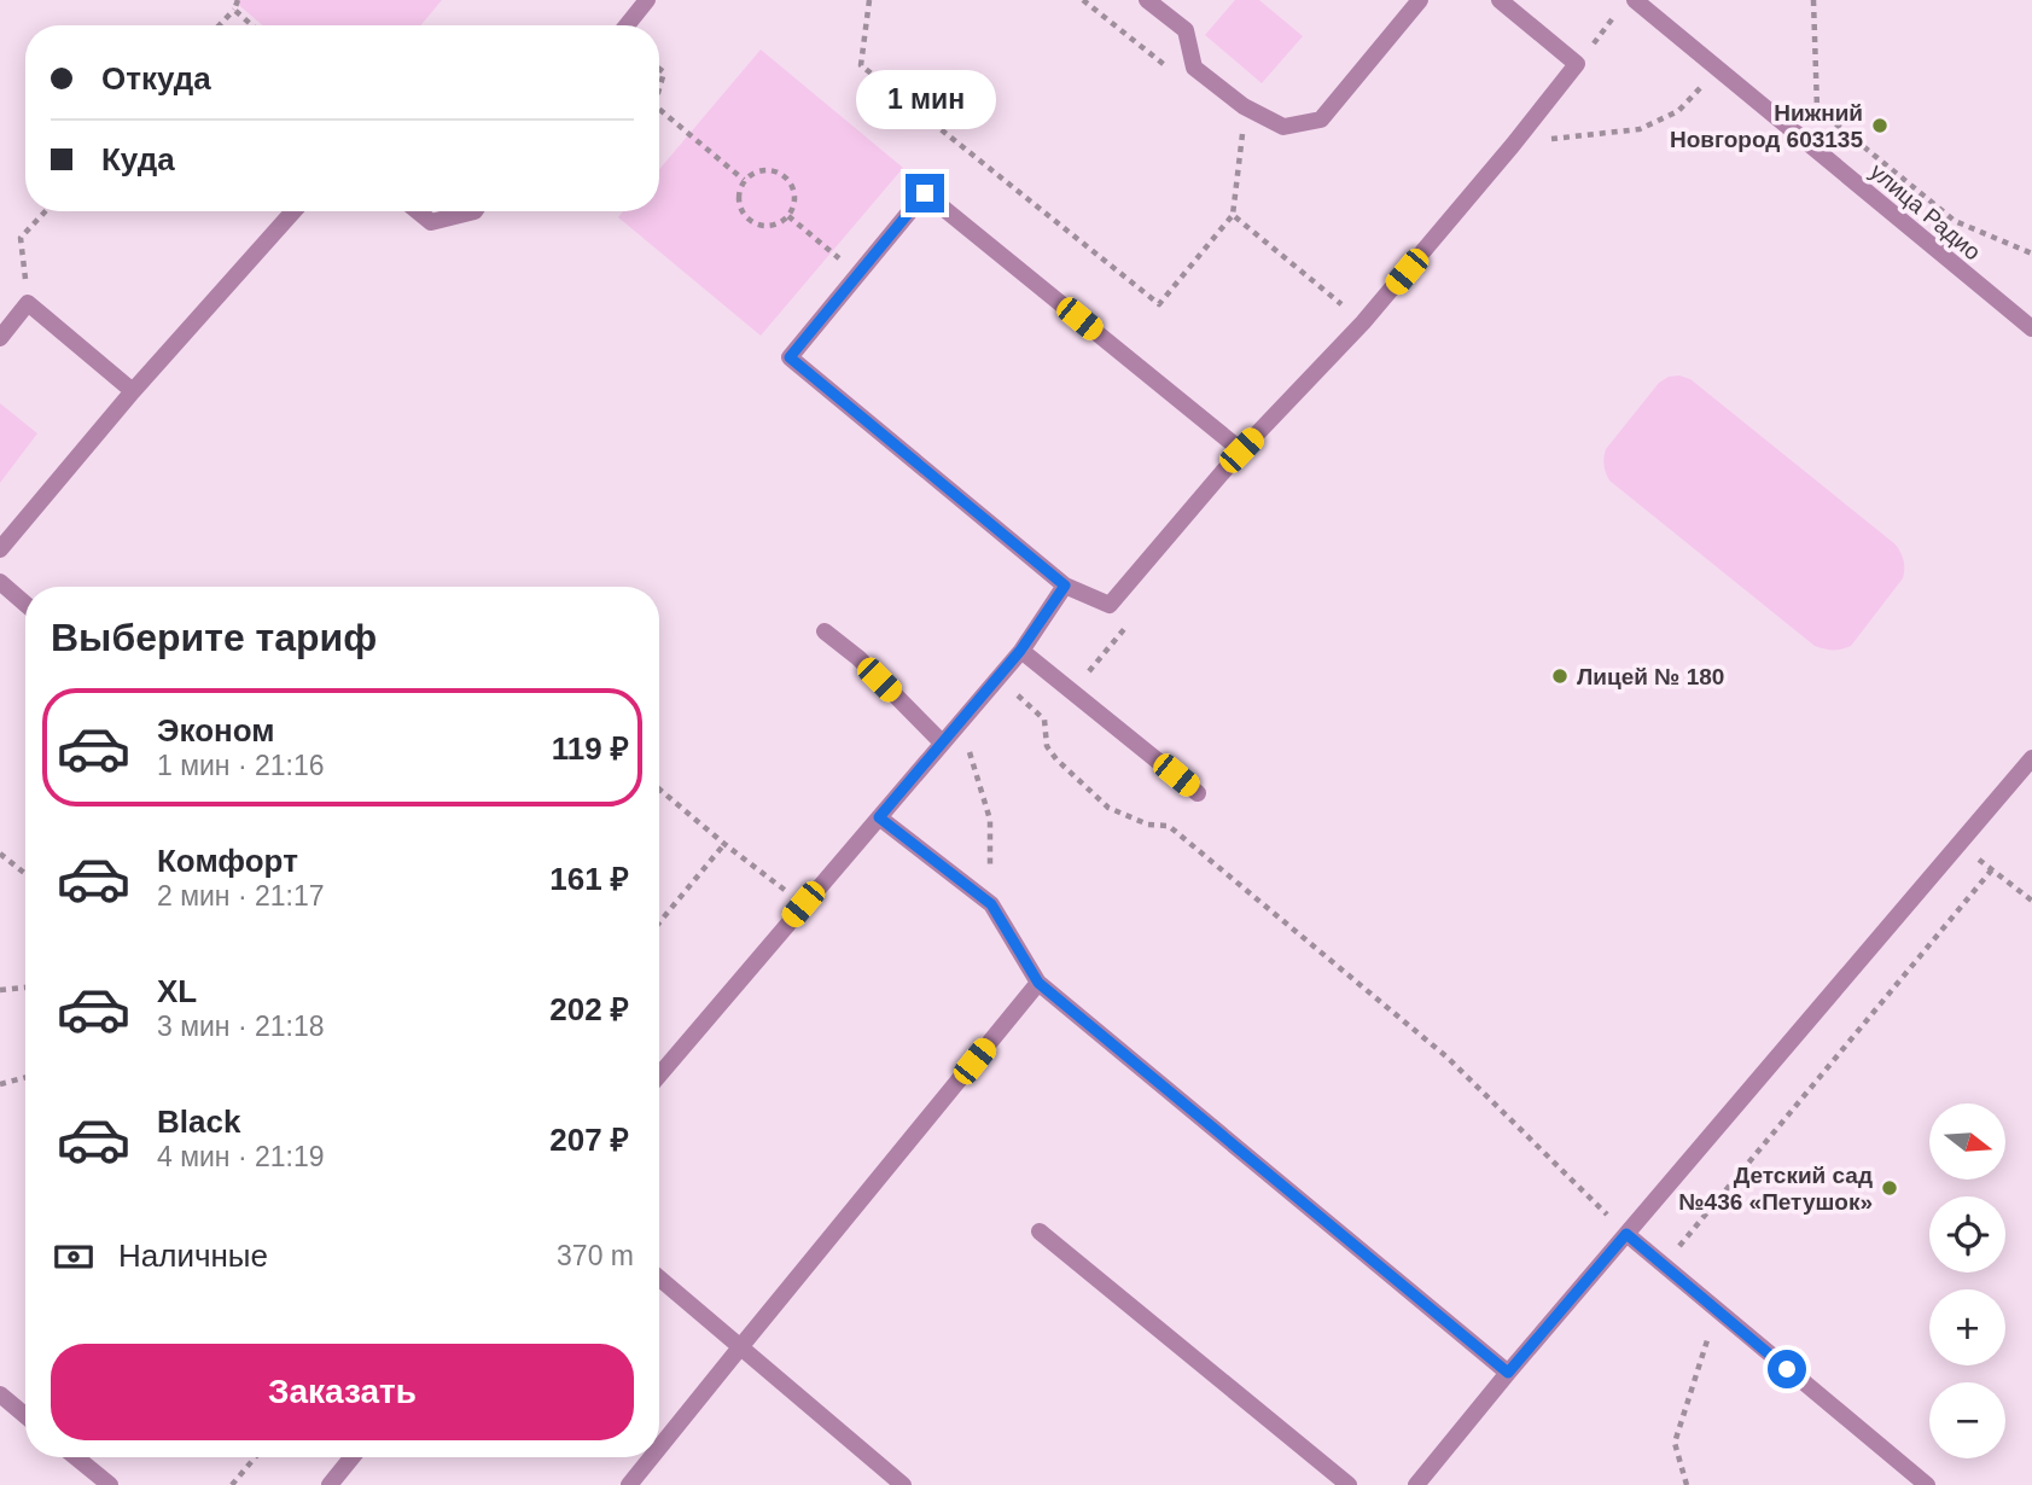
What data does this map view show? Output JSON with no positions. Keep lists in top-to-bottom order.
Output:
{
  "streets": {
    "street": ["улица Радио"]
  },
  "places": ["Нижний Новгород 603135", "Лицей № 180", "Детский сад №436 «Петушок»"],
  "north": "right",
  "page": {
    "banner": ["Откуда", "Куда"],
    "bubble": "1 мин",
    "heading": "Выберите тариф",
    "list": [
      {
        "name": "Эконом",
        "note": "1 мин · 21:16",
        "value": "119 ₽"
      },
      {
        "name": "Комфорт",
        "note": "2 мин · 21:17",
        "value": "161 ₽"
      },
      {
        "name": "XL",
        "note": "3 мин · 21:18",
        "value": "202 ₽"
      },
      {
        "name": "Black",
        "note": "4 мин · 21:19",
        "value": "207 ₽"
      }
    ],
    "map_buttons": ["+", "−"],
    "pay": ["Наличные", "370 m"],
    "buttons": "Заказать"
  }
}
